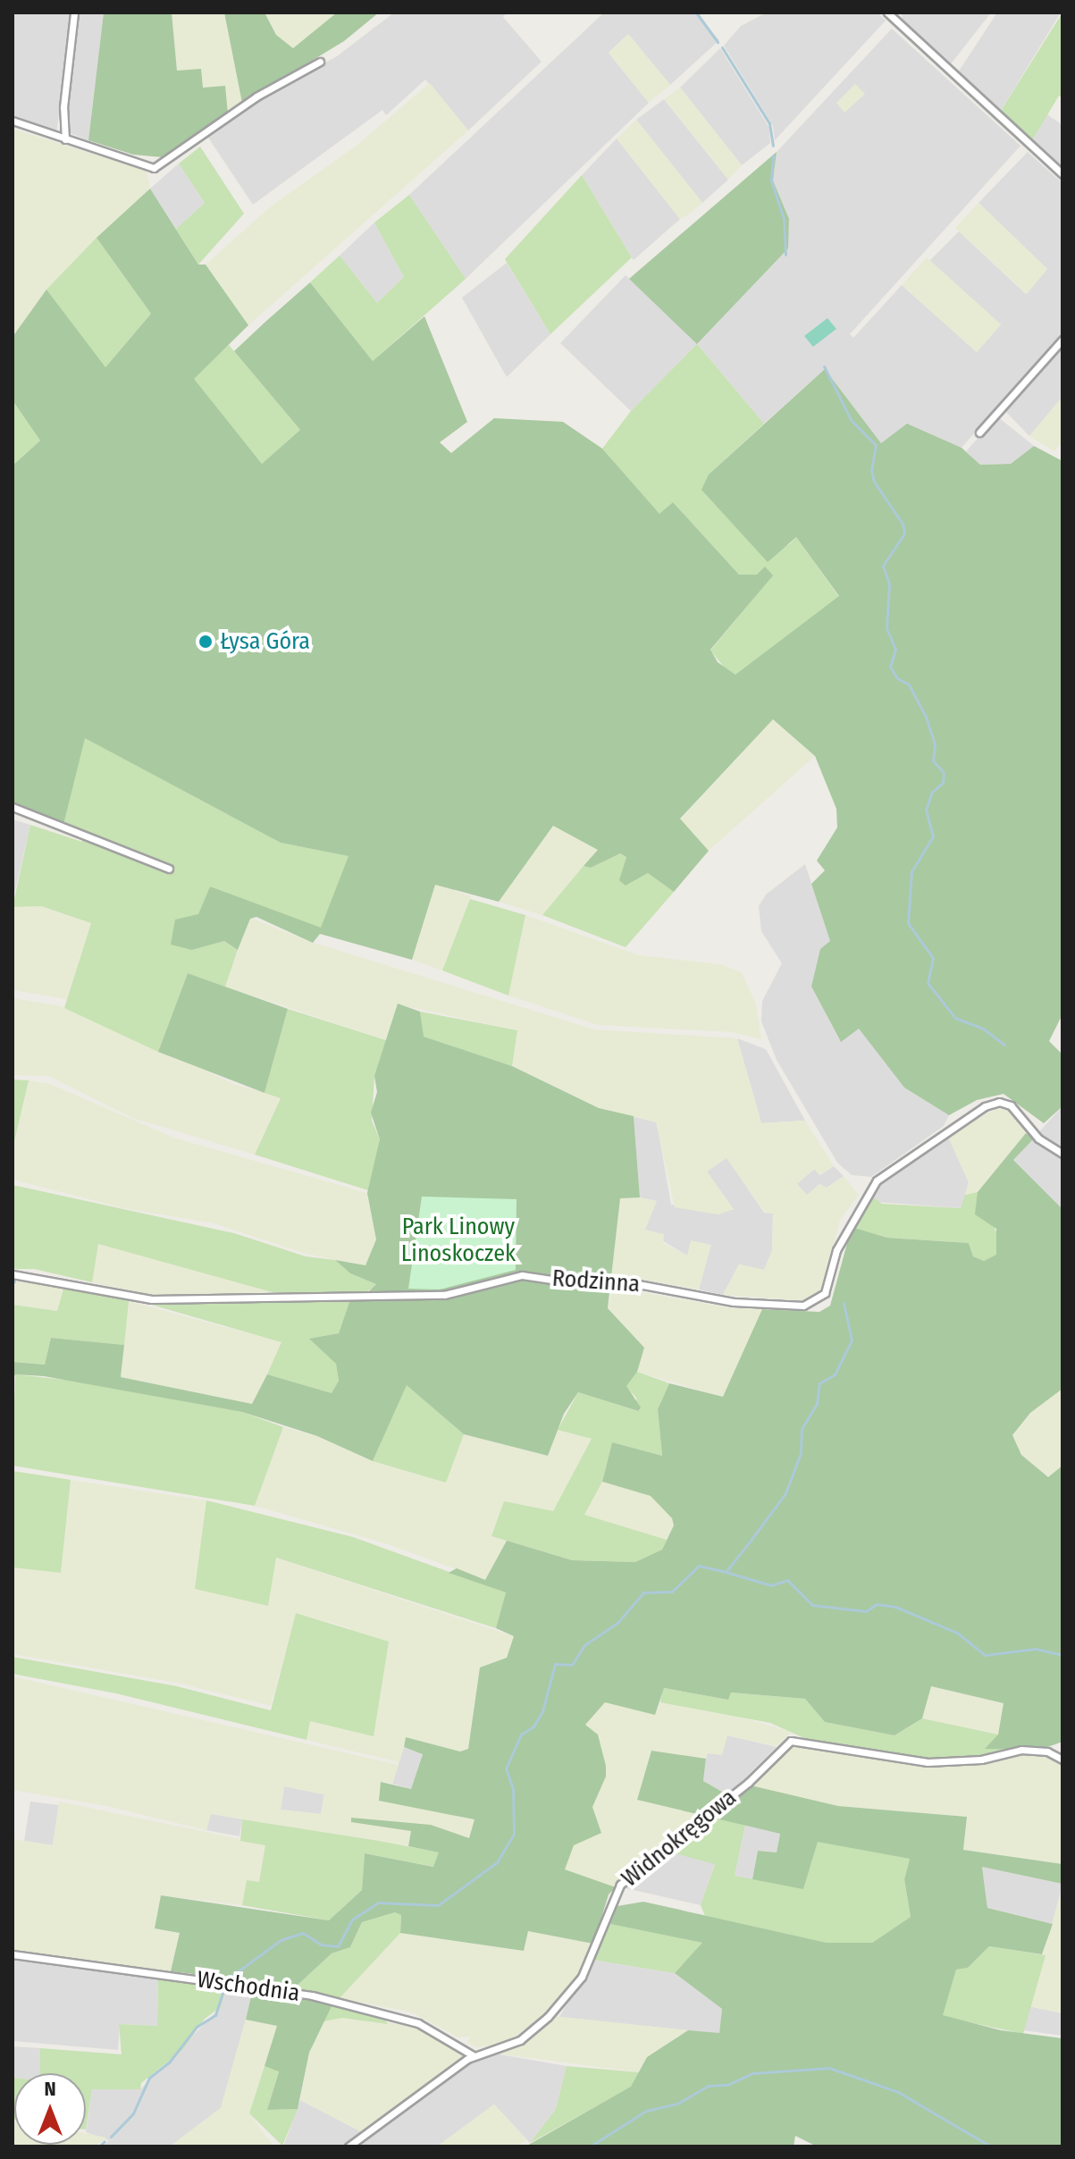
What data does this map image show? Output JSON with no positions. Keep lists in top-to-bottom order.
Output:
{
  "streets": {
    "street": ["Rodzinna", "Widnokręgowa", "Wschodnia"]
  },
  "crossings": [
    ["Widnokręgowa", "Wschodnia"]
  ],
  "parks": ["Park Linowy Linoskoczek"],
  "places": ["Łysa Góra"],
  "north": "top"
}
